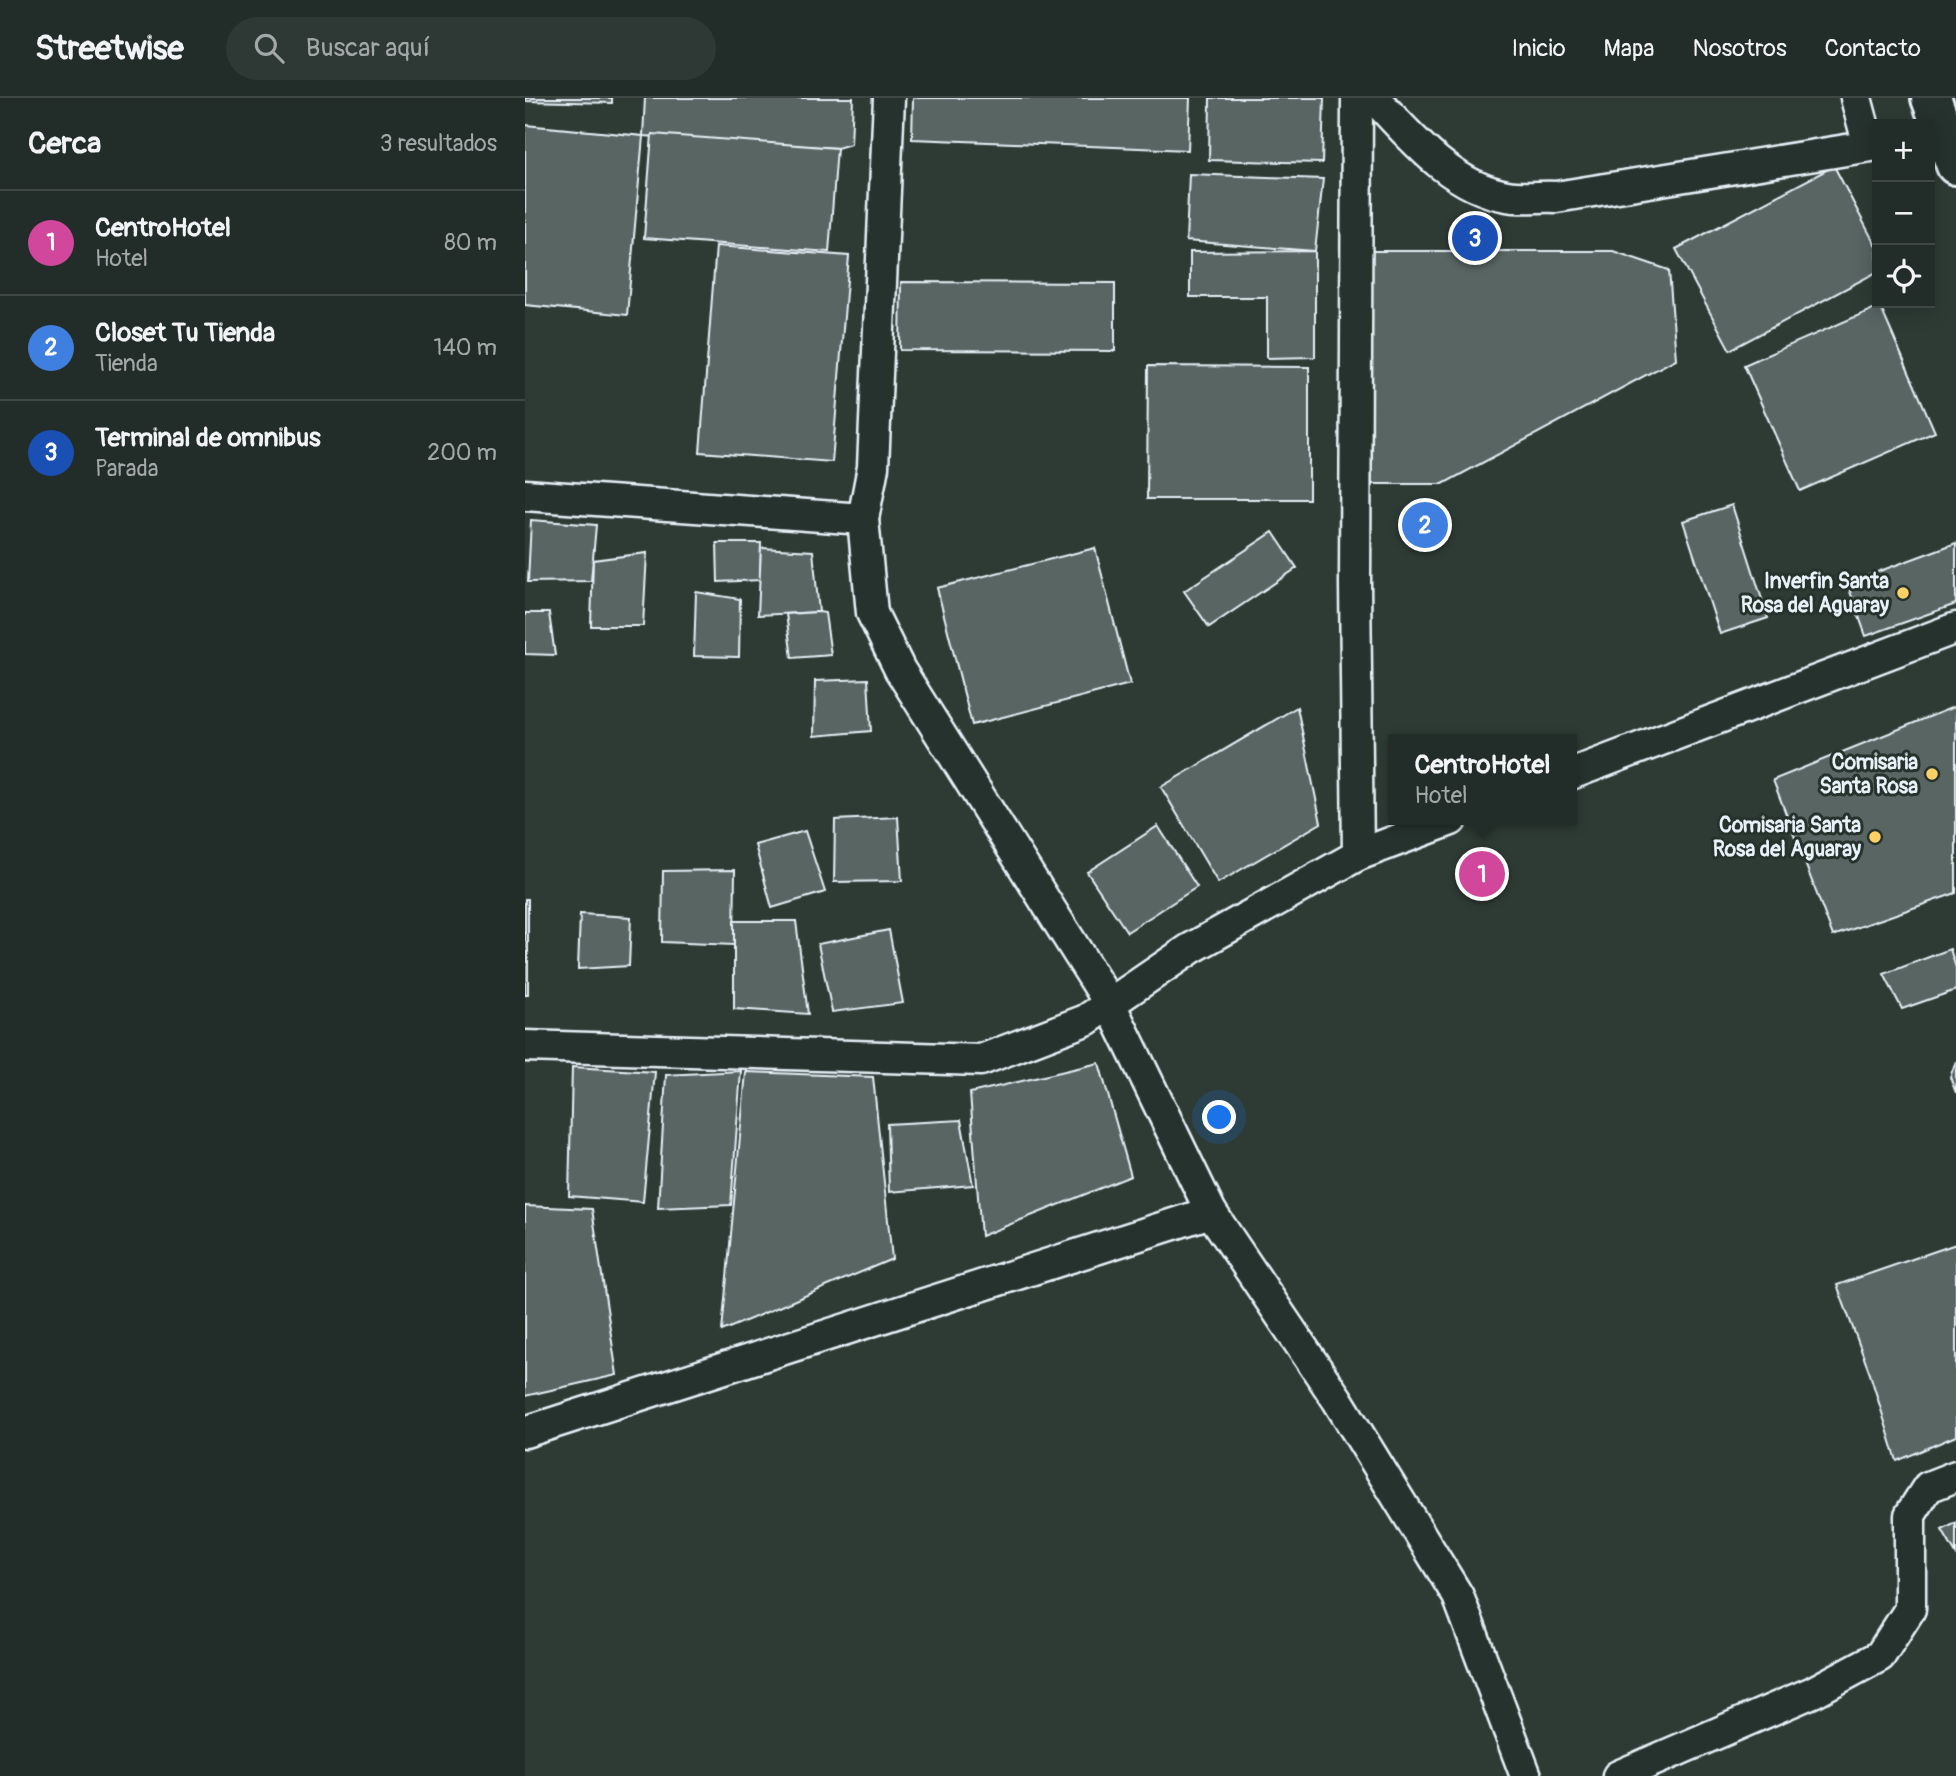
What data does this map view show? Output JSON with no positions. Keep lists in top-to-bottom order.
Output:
{
  "places": ["Inverfin Santa Rosa del Aguaray", "Comisaria Santa Rosa", "Comisaria Santa Rosa del Aguaray"],
  "page": {
    "header": "Streetwise",
    "search": "Buscar aquí",
    "nav": [
      "Inicio",
      "Mapa",
      "Nosotros",
      "Contacto"
    ],
    "heading": ["Cerca", "3 resultados"],
    "map_buttons": ["+", "−"],
    "list": [
      {
        "mark": "1",
        "name": "CentroHotel",
        "note": "Hotel",
        "value": "80 m"
      },
      {
        "mark": "2",
        "name": "Closet Tu Tienda",
        "note": "Tienda",
        "value": "140 m"
      },
      {
        "mark": "3",
        "name": "Terminal de omnibus",
        "note": "Parada",
        "value": "200 m"
      }
    ],
    "pins": ["3", "2", "1"],
    "popup": ["CentroHotel", "Hotel"]
  }
}
